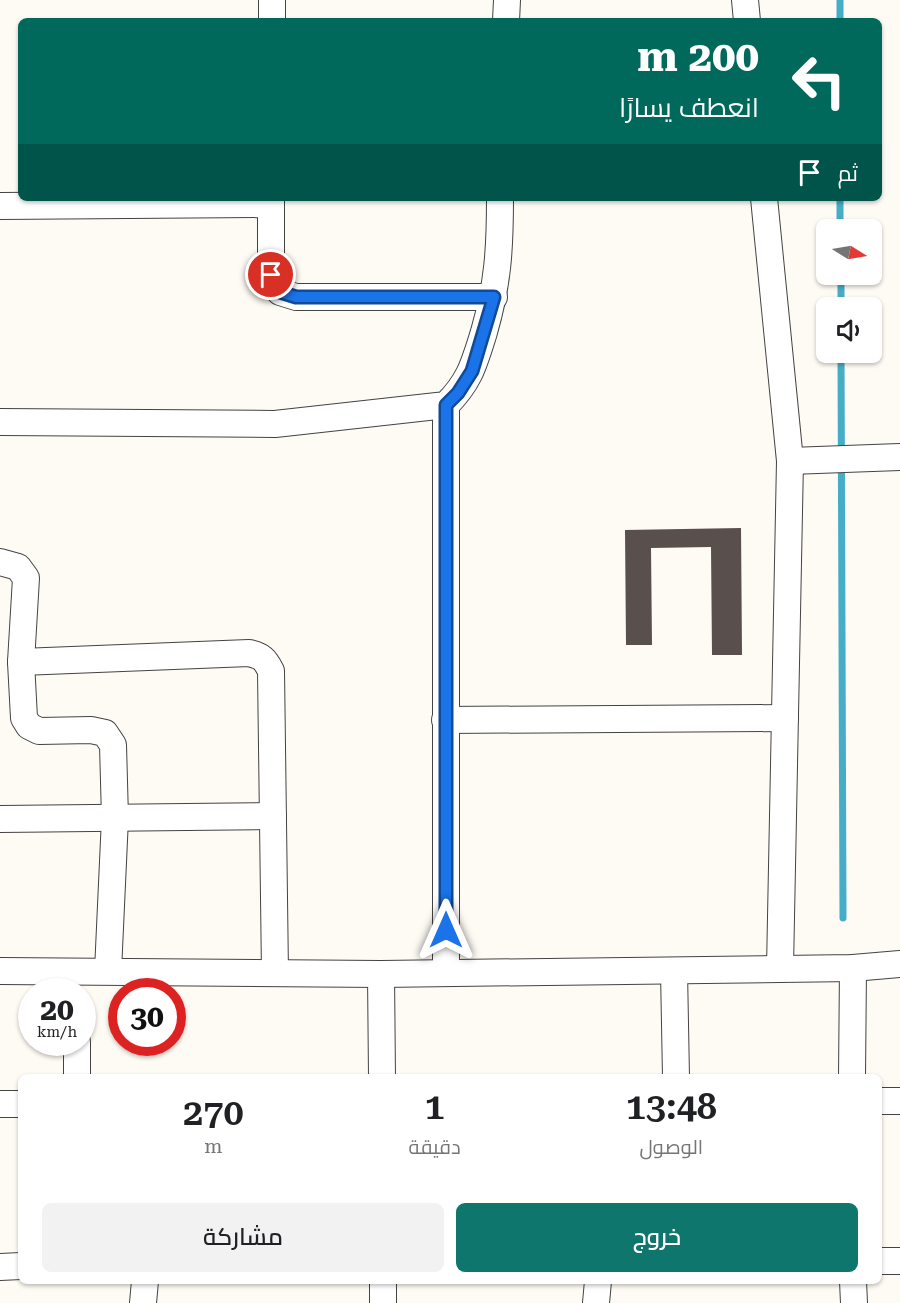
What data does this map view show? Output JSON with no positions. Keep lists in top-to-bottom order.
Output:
{
  "north": "right",
  "page": {
    "turn": ["200 m", "انعطف يسارًا"],
    "then": "ثم",
    "speed": "20 km/h",
    "limit": "30",
    "eta": [
      "13:48",
      "الوصول",
      "1",
      "دقيقة",
      "270",
      "m"
    ],
    "buttons": ["خروج", "مشاركة"]
  }
}
